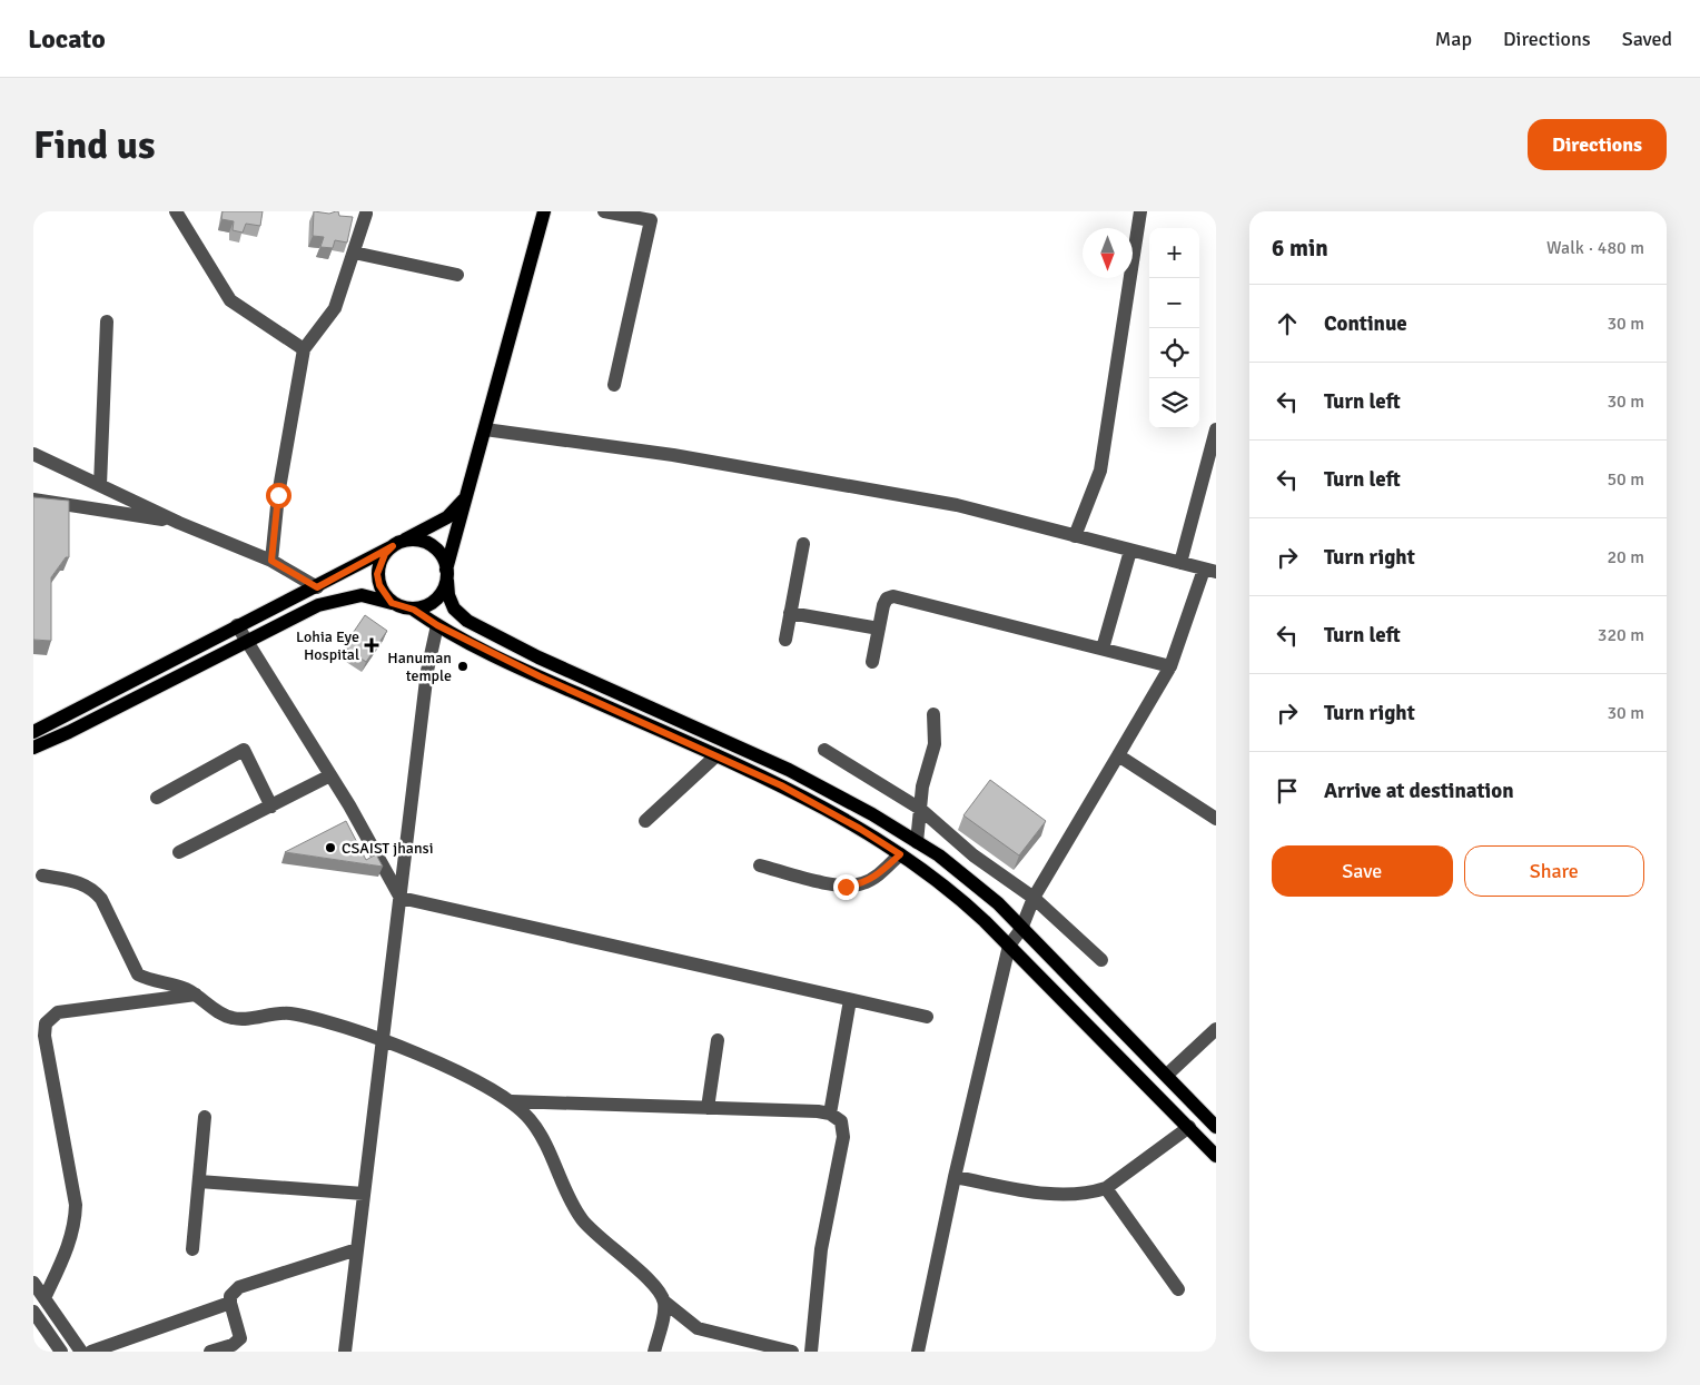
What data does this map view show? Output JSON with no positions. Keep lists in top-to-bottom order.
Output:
{
  "places": {
    "health": ["Lohia Eye Hospital"],
    "other": ["Hanuman temple", "CSAIST jhansi"]
  },
  "north": "bottom",
  "page": {
    "header": "Locato",
    "nav": ["Map", "Directions", "Saved"],
    "buttons": [
      "Directions",
      ["Save", "Share"]
    ],
    "title": "Find us",
    "heading": ["6 min", "Walk · 480 m"],
    "map_buttons": ["+", "−"],
    "list": [
      ["Continue", "30 m"],
      ["Turn left", "30 m"],
      ["Turn left", "50 m"],
      ["Turn right", "20 m"],
      ["Turn left", "320 m"],
      ["Turn right", "30 m"],
      "Arrive at destination"
    ]
  }
}
